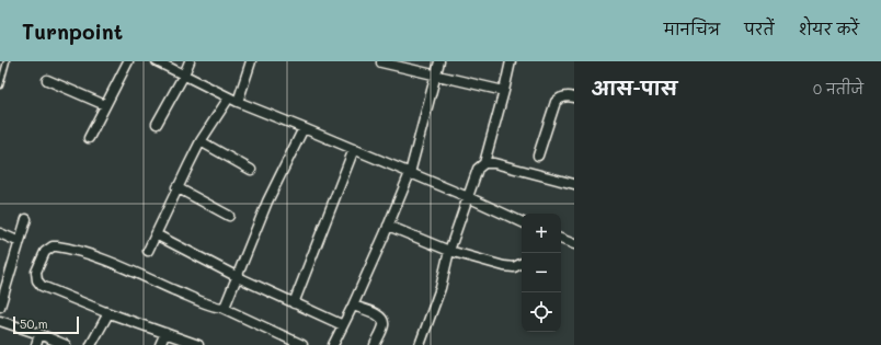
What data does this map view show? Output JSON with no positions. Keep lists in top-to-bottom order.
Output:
{
  "scale_bar": "50 m",
  "page": {
    "header": "Turnpoint",
    "nav": ["मानचित्र", "परतें", "शेयर करें"],
    "heading": ["आस-पास", "0 नतीजे"],
    "map_buttons": ["+", "−"],
    "scale": "50 m"
  }
}
